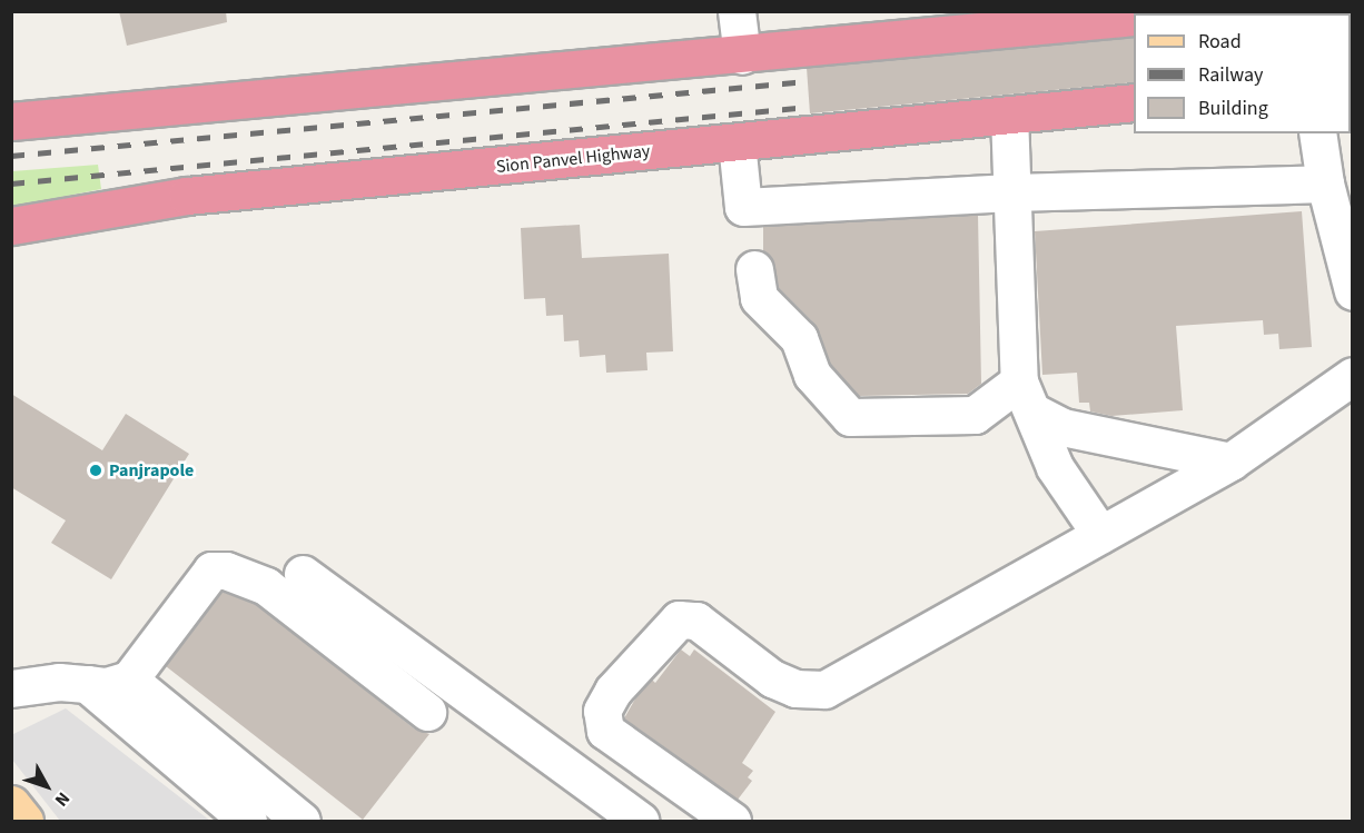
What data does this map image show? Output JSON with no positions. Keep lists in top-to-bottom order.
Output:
{
  "streets": {
    "highway": ["Sion Panvel Highway"]
  },
  "places": ["Panjrapole"],
  "legend": ["Road", "Railway", "Building"],
  "north": "bottom right"
}
